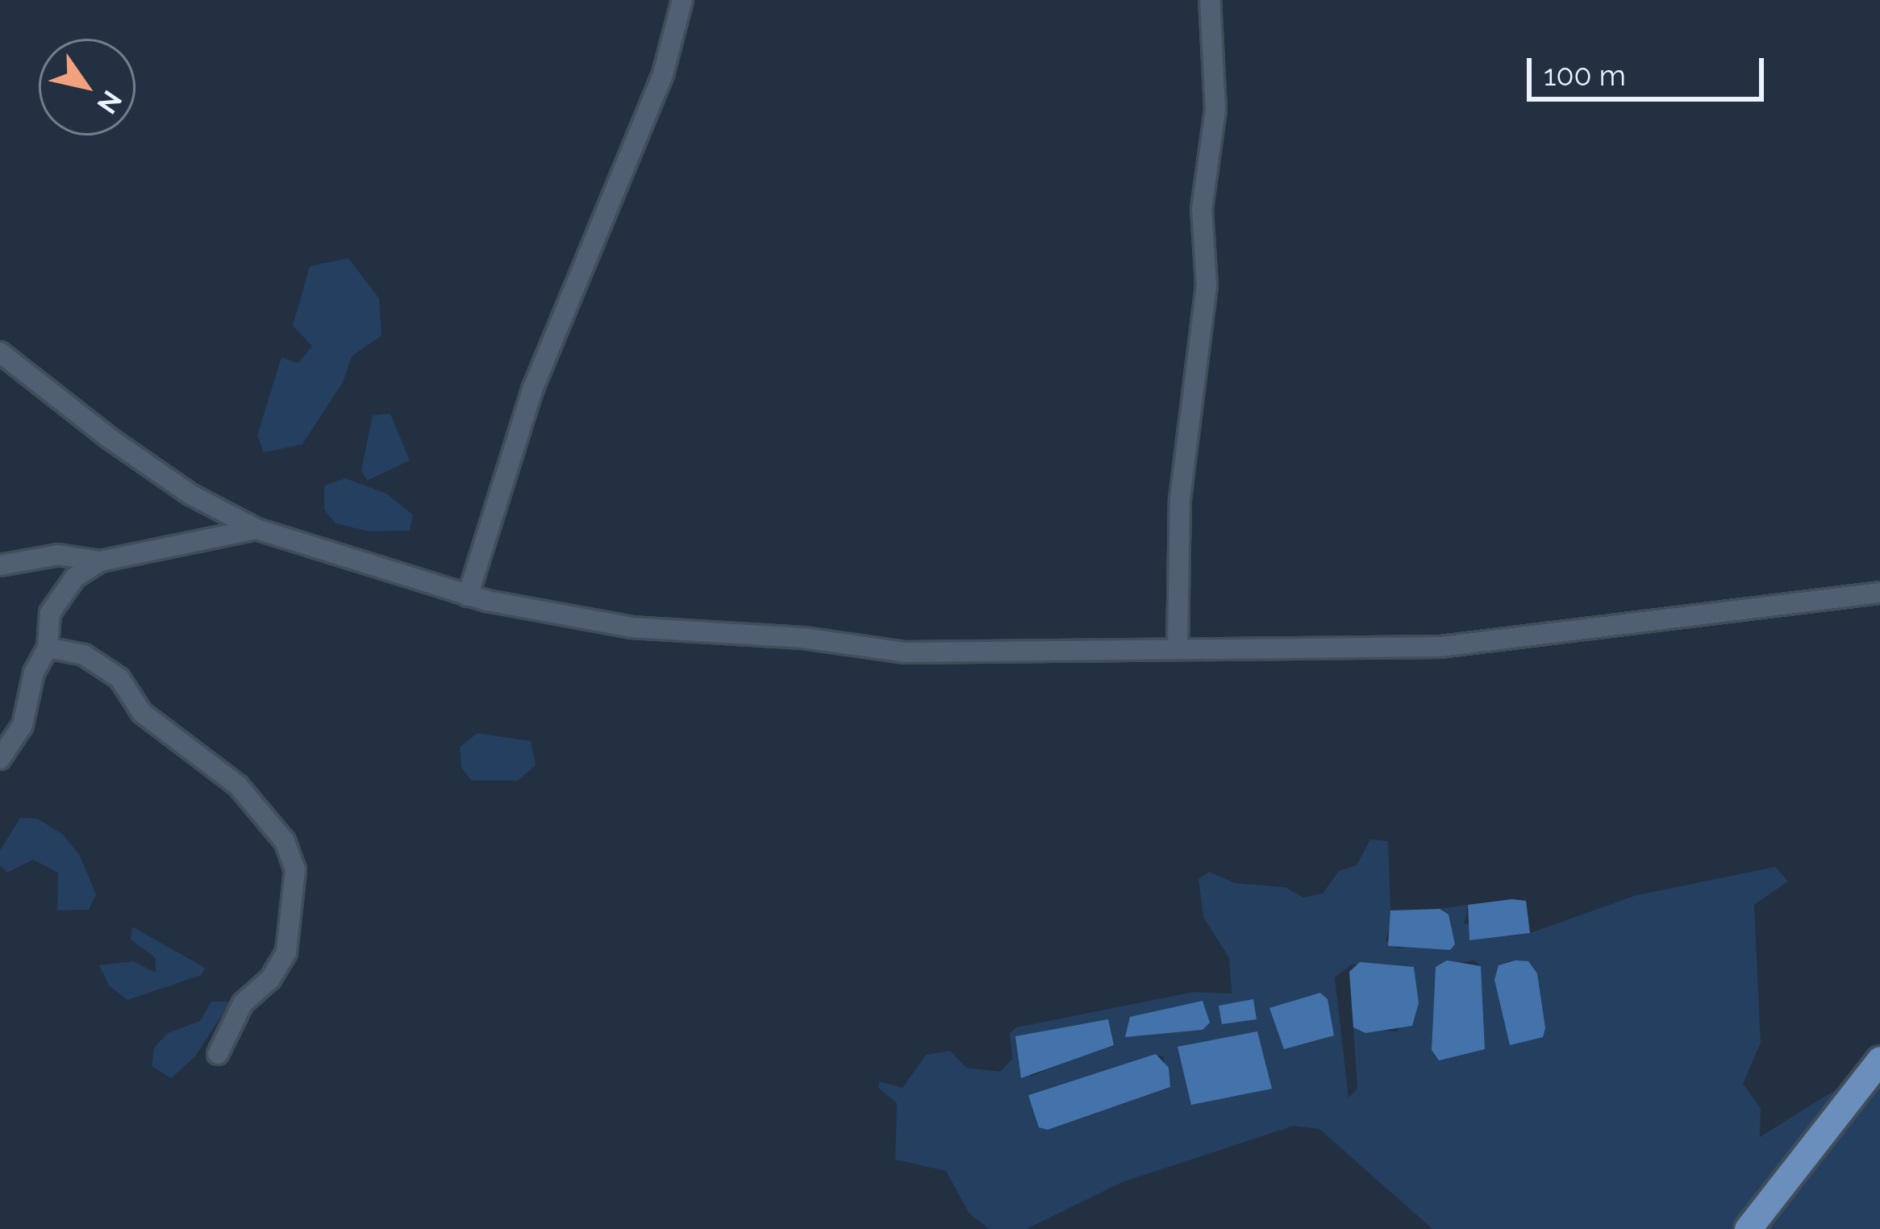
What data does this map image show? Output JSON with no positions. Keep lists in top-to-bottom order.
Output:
{
  "scale_bar": "100 m",
  "north": "bottom right"
}
